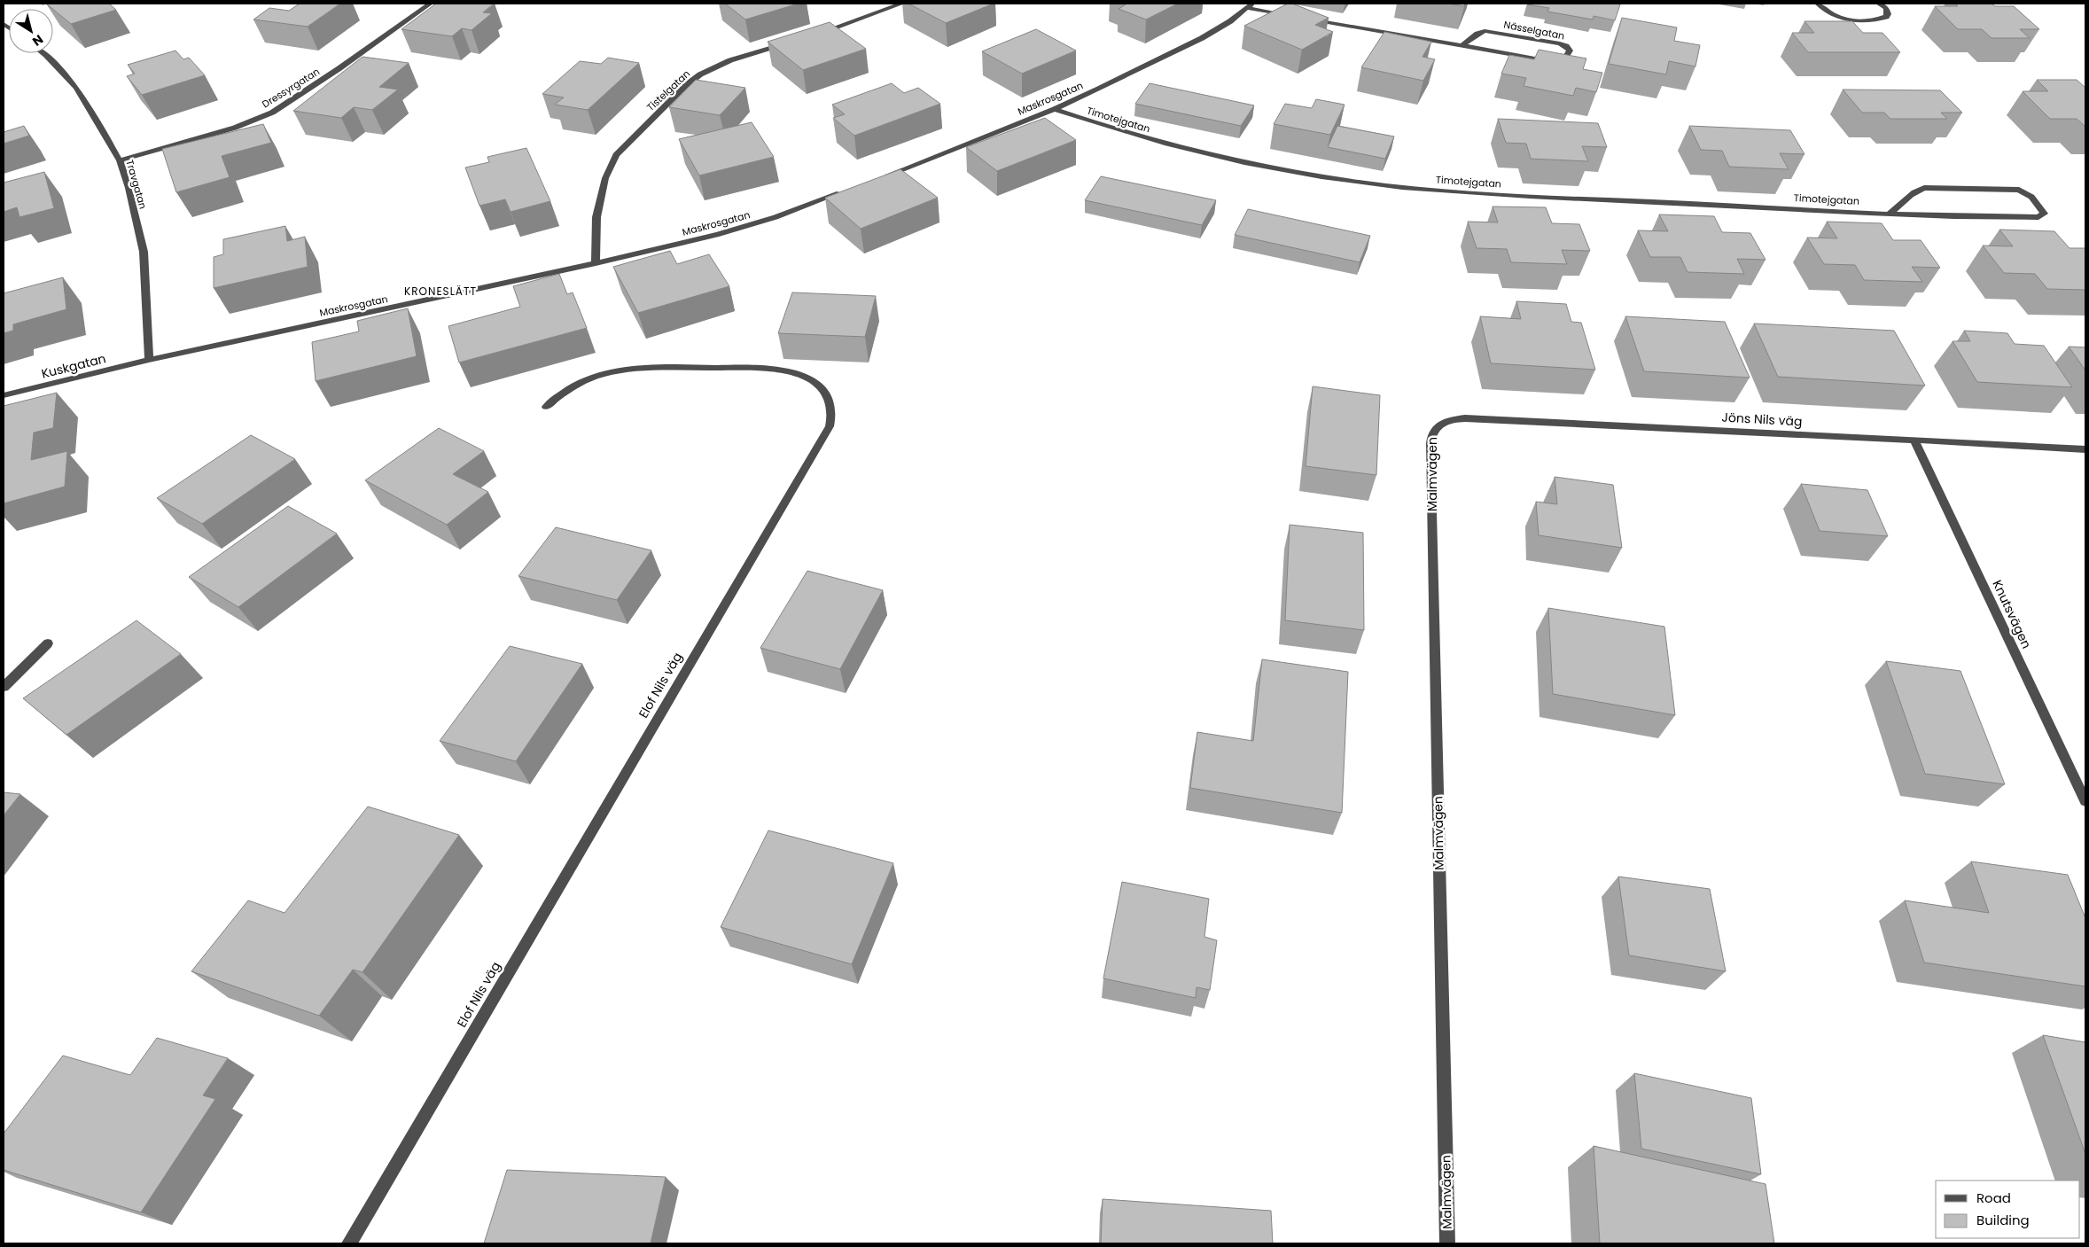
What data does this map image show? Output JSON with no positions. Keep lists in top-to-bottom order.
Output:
{
  "streets": {
    "street": [
      "Nässelgatan",
      "Dressyrgatan",
      "Tistelgatan",
      "Maskrosgatan",
      "Timotejgatan",
      "Travgatan",
      "Kuskgatan",
      "Jöns Nils väg",
      "Malmvägen",
      "Knutsvägen",
      "Elof Nils väg"
    ]
  },
  "crossings": [
    ["Dressyrgatan", "Travgatan"],
    ["Tistelgatan", "Maskrosgatan"],
    ["Maskrosgatan", "Timotejgatan"],
    ["Maskrosgatan", "Travgatan"],
    ["Maskrosgatan", "Kuskgatan"],
    ["Travgatan", "Kuskgatan"],
    ["Jöns Nils väg", "Malmvägen"],
    ["Jöns Nils väg", "Knutsvägen"]
  ],
  "districts": ["KRONESLÄTT"],
  "legend": ["Road", "Building"],
  "north": "bottom right"
}
